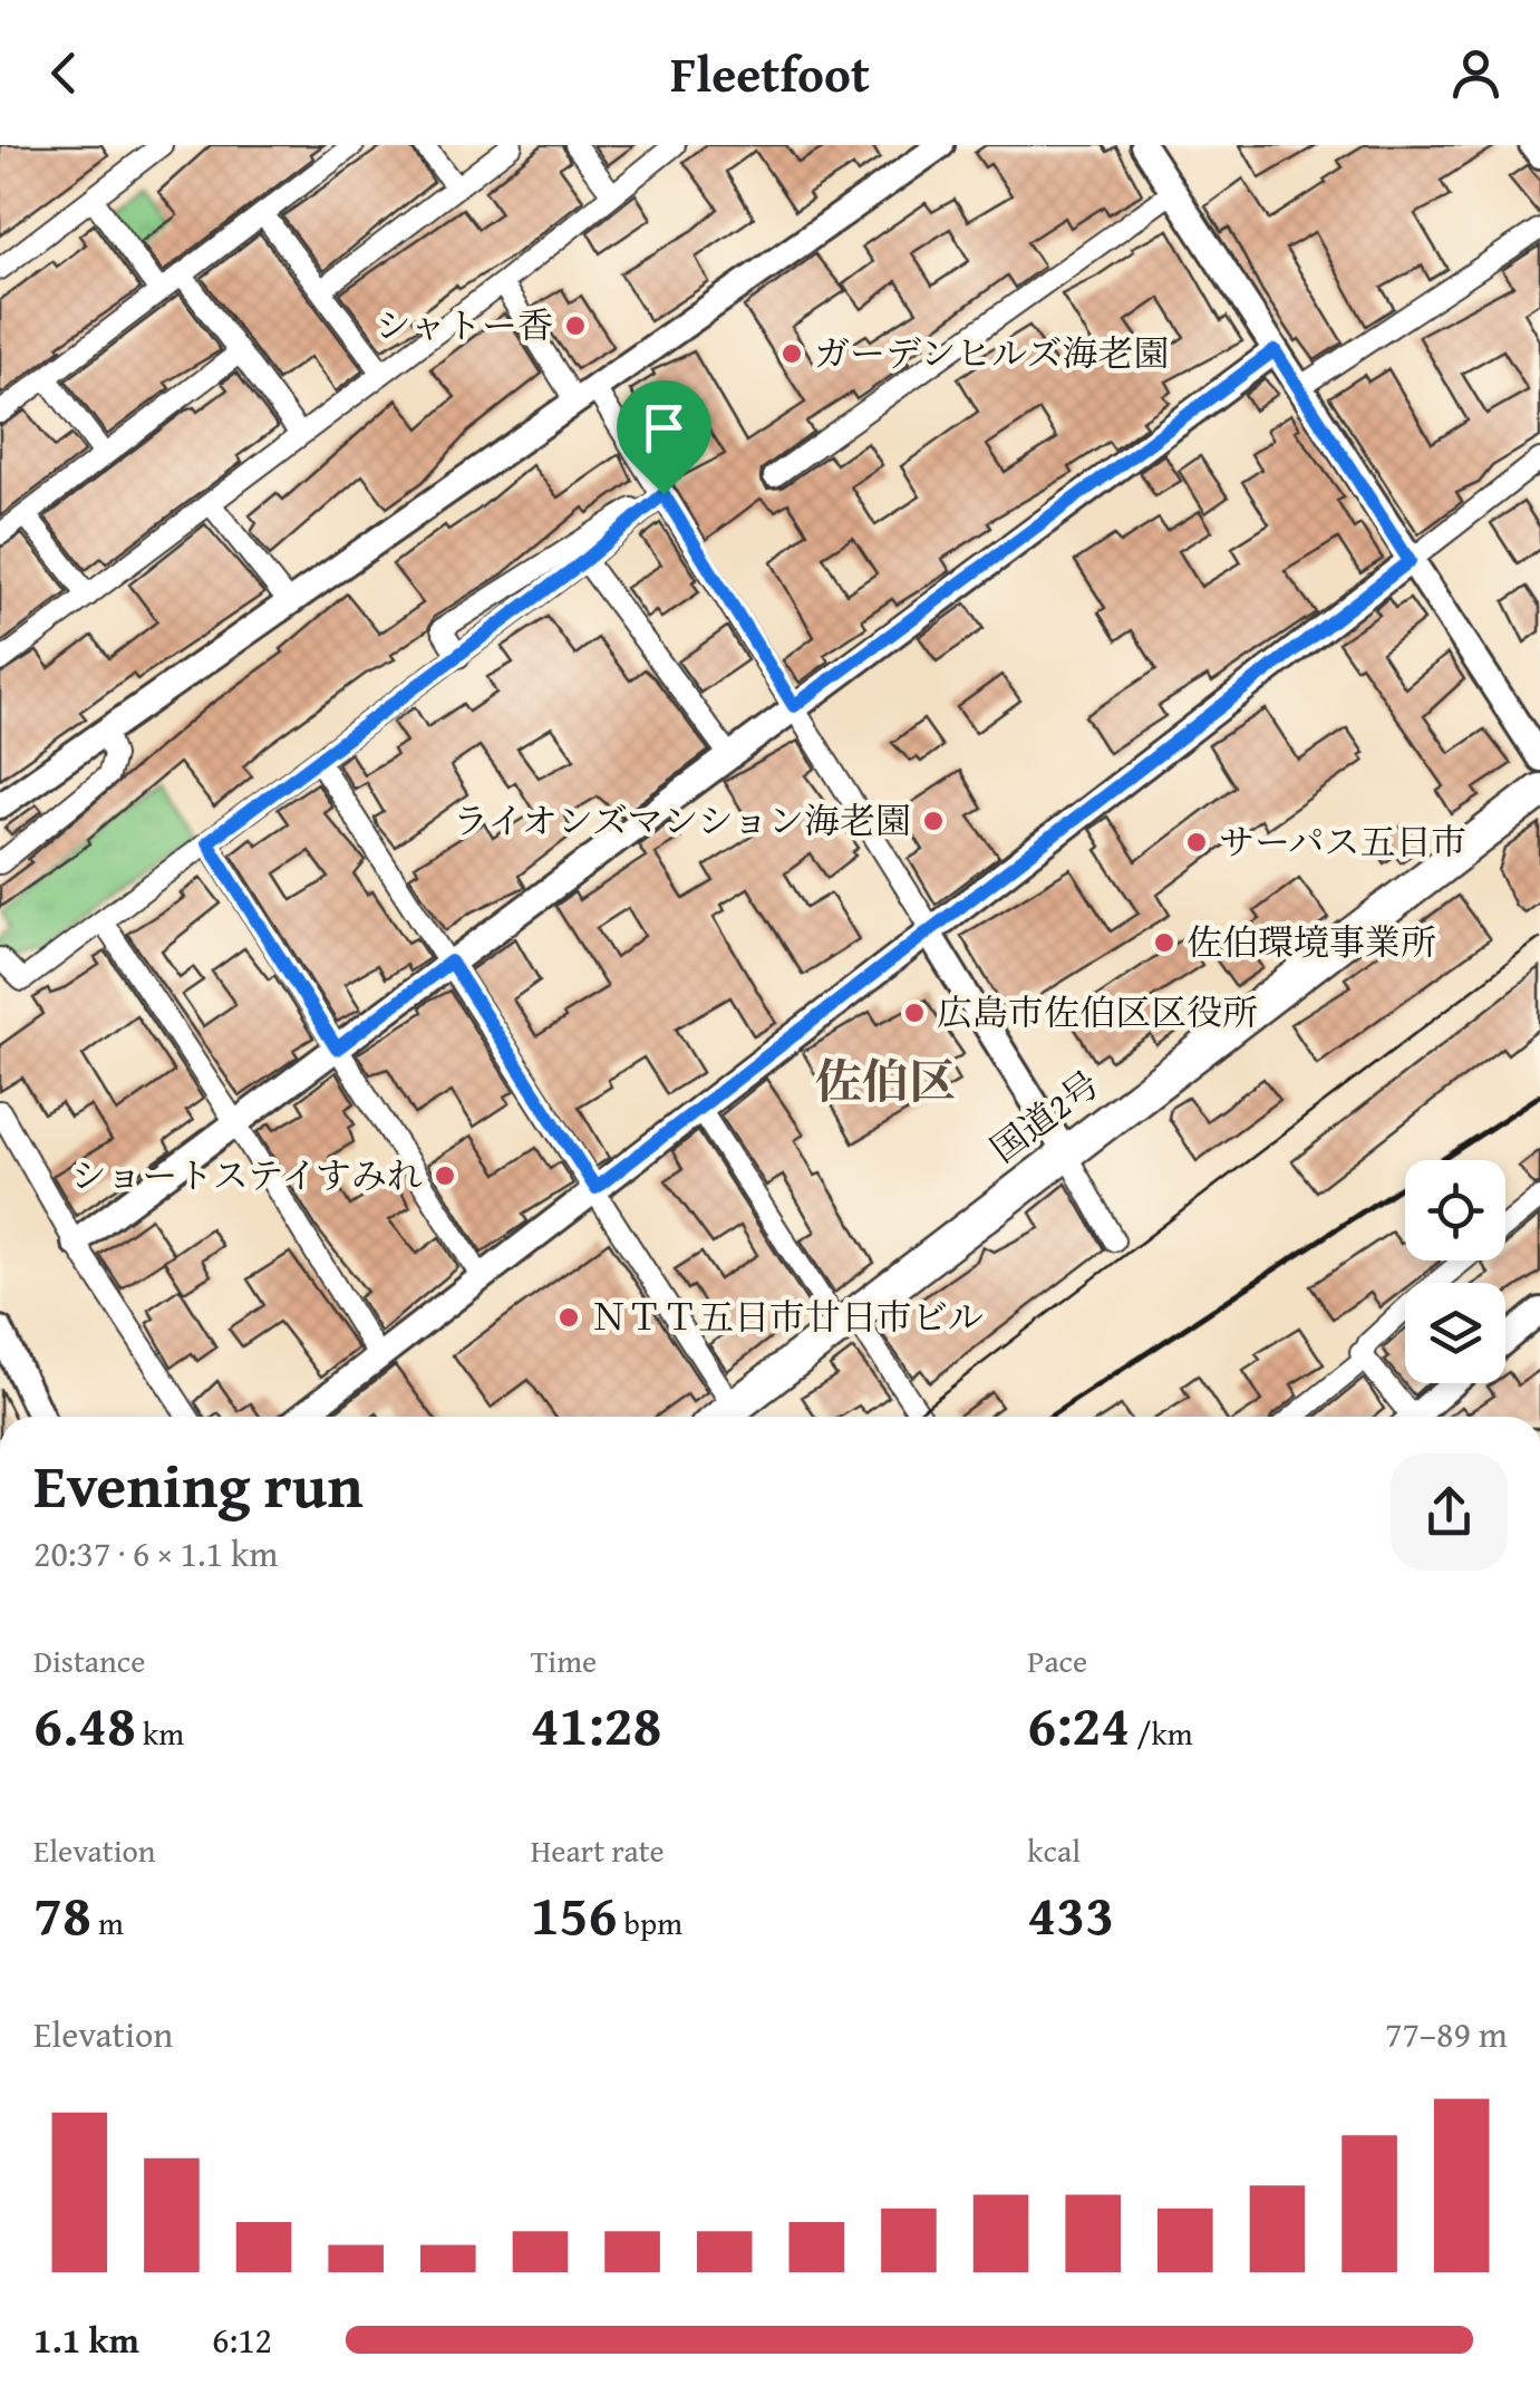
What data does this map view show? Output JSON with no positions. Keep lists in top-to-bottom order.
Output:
{
  "streets": {
    "highway": ["国道2号"]
  },
  "districts": ["佐伯区"],
  "places": [
    "シャトー香",
    "ガーデンヒルズ海老園",
    "ライオンズマンション海老園",
    "サーパス五日市",
    "佐伯環境事業所",
    "広島市佐伯区区役所",
    "ショートステイすみれ",
    "ＮＴＴ五日市廿日市ビル"
  ],
  "page": {
    "header": "Fleetfoot",
    "heading": ["Evening run", "20:37 · 6 × 1.1 km"],
    "stats": [
      ["Distance", "6.48 km"],
      ["Time", "41:28"],
      ["Pace", "6:24 /km"],
      ["Elevation", "78 m"],
      ["Heart rate", "156 bpm"],
      ["kcal", "433"]
    ],
    "chart": ["Elevation", "77–89 m"],
    "list": [
      {
        "name": "1.1 km",
        "note": "6:12"
      }
    ]
  }
}
